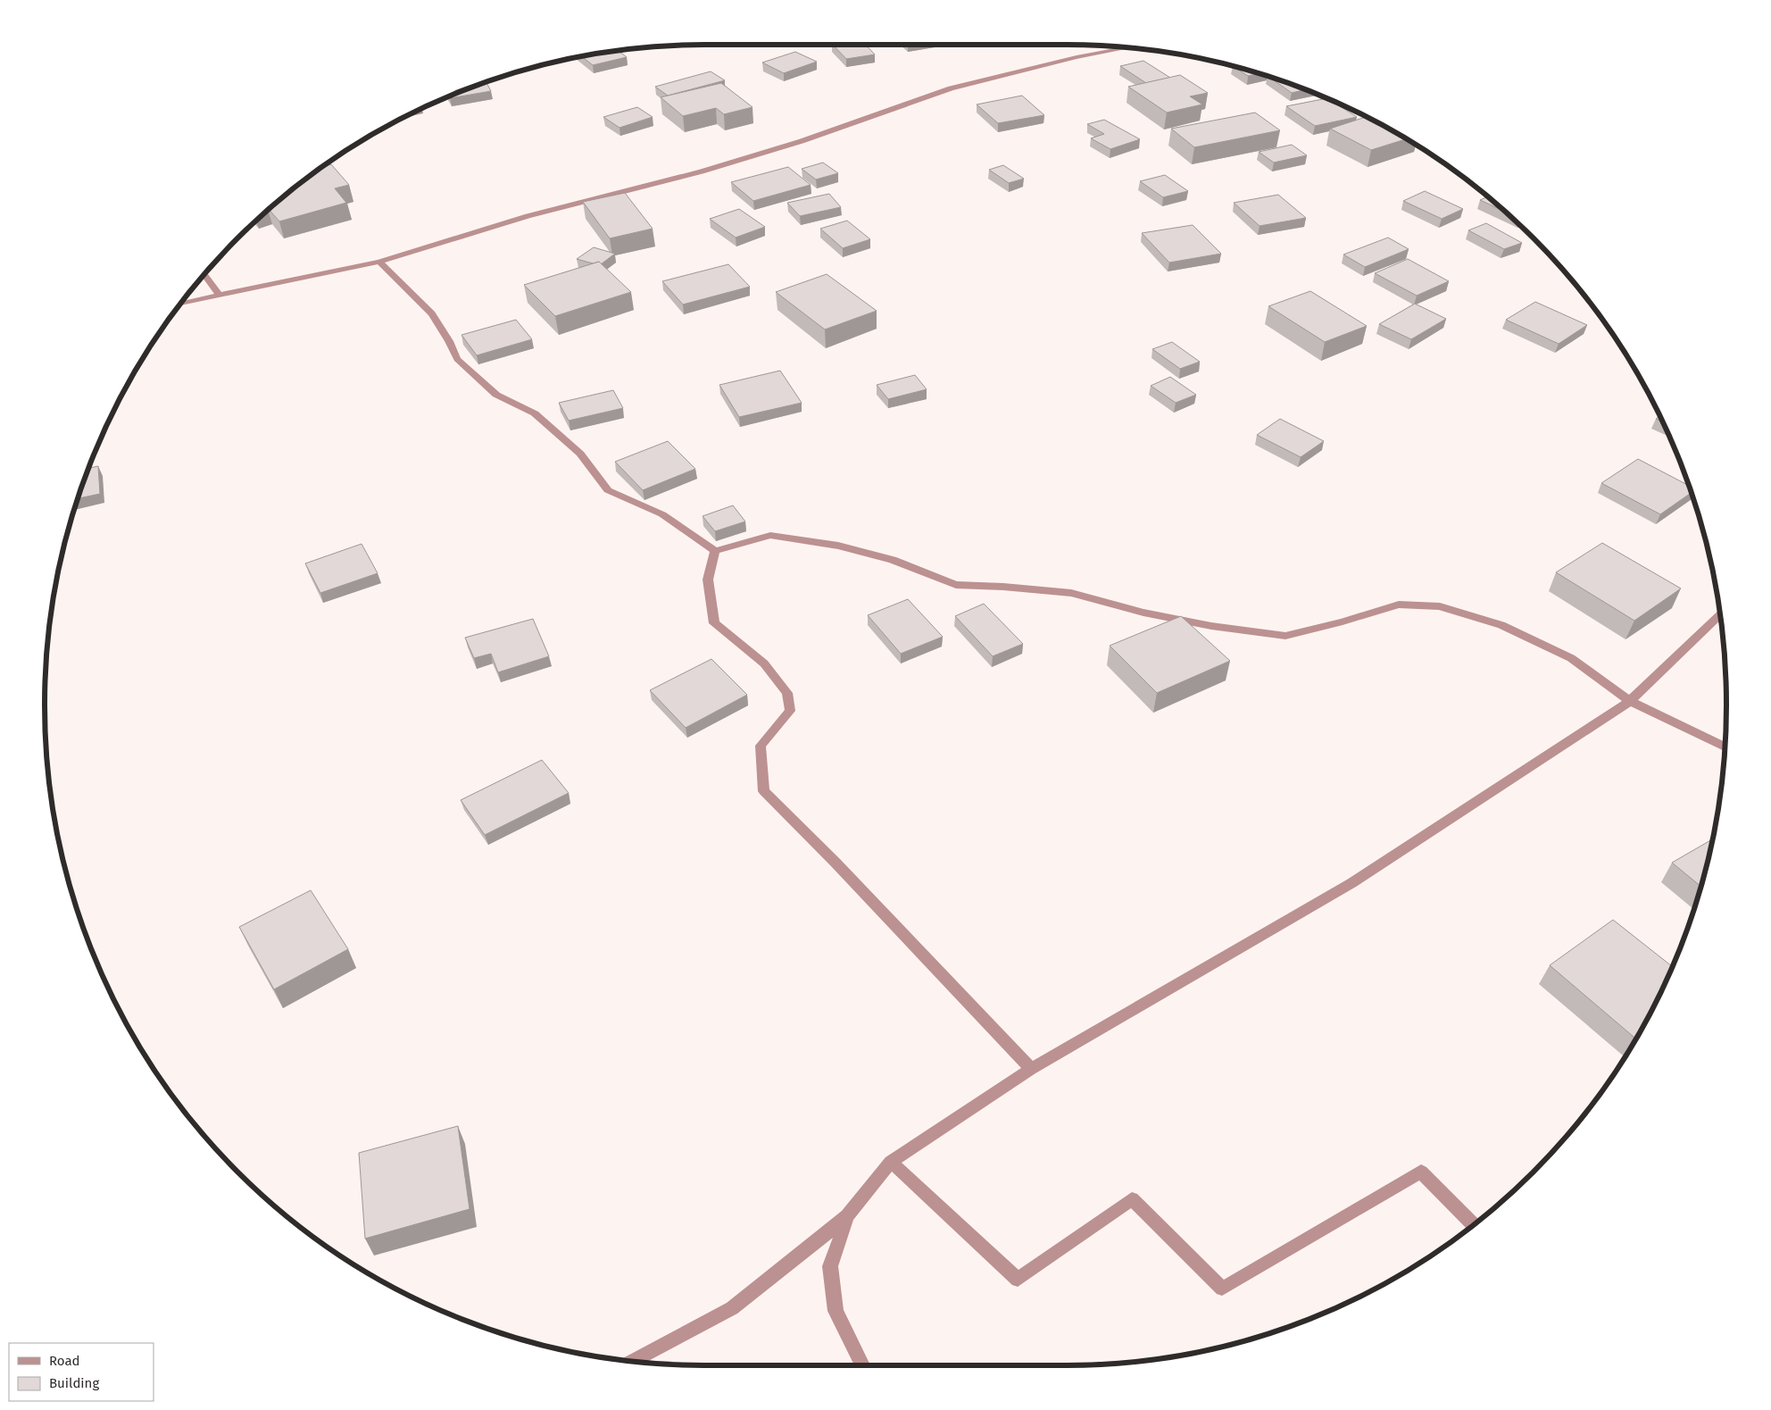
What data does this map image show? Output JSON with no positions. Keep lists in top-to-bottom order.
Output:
{
  "legend": ["Road", "Building"]
}
